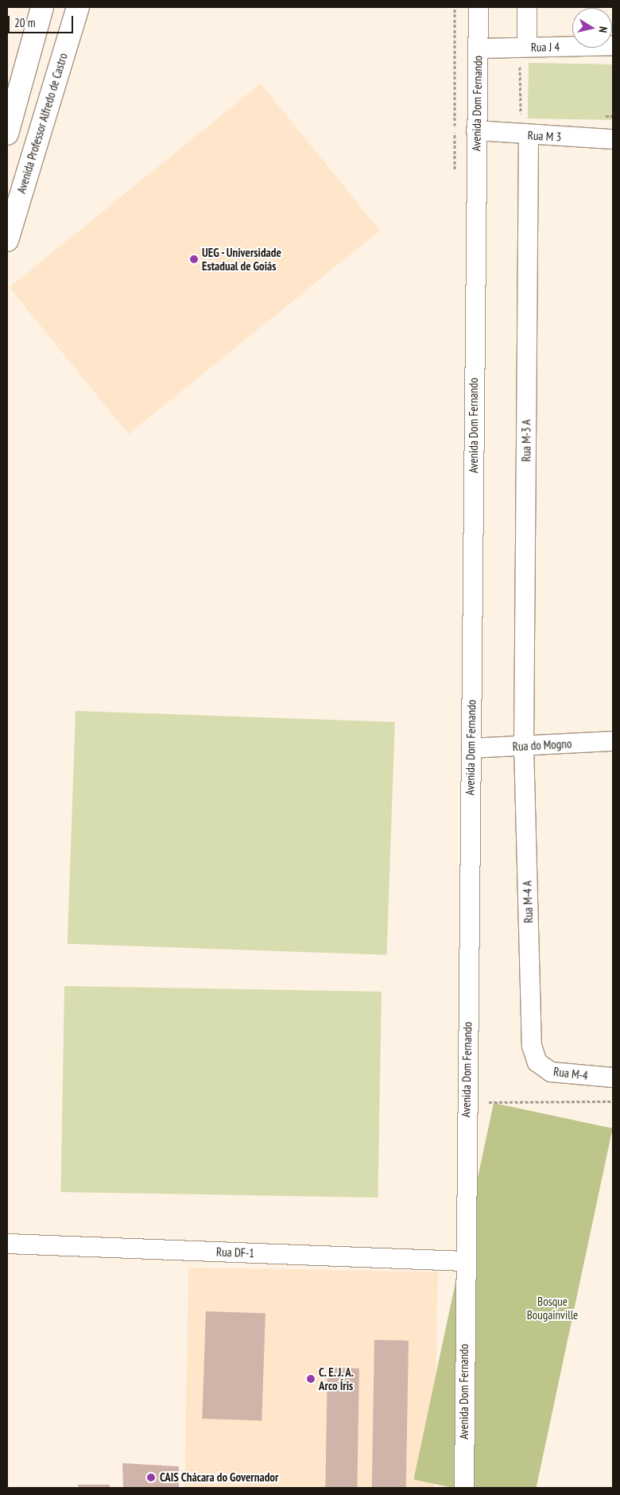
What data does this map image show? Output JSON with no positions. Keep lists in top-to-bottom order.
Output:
{
  "streets": {
    "main road": ["Avenida Professor Alfredo de Castro"],
    "street": [
      "Rua J 4",
      "Avenida Dom Fernando",
      "Rua M 3",
      "Rua M-3 A",
      "Rua do Mogno",
      "Rua M-4 A",
      "Rua M-4",
      "Rua DF-1"
    ]
  },
  "crossings": [
    ["Rua J 4", "Avenida Dom Fernando"],
    ["Avenida Dom Fernando", "Rua M 3"],
    ["Avenida Dom Fernando", "Rua do Mogno"],
    ["Avenida Dom Fernando", "Rua DF-1"],
    ["Rua M 3", "Rua M-3 A"],
    ["Rua M-3 A", "Rua do Mogno"],
    ["Rua M-3 A", "Rua M-4 A"],
    ["Rua do Mogno", "Rua M-4 A"],
    ["Rua M-4 A", "Rua M-4"]
  ],
  "parks": ["Bosque Bougainville"],
  "places": ["UEG - Universidade Estadual de Goiás", "C. E. J. A. Arco Íris", "CAIS Chácara do Governador"],
  "scale_bar": "20 m",
  "north": "right"
}
